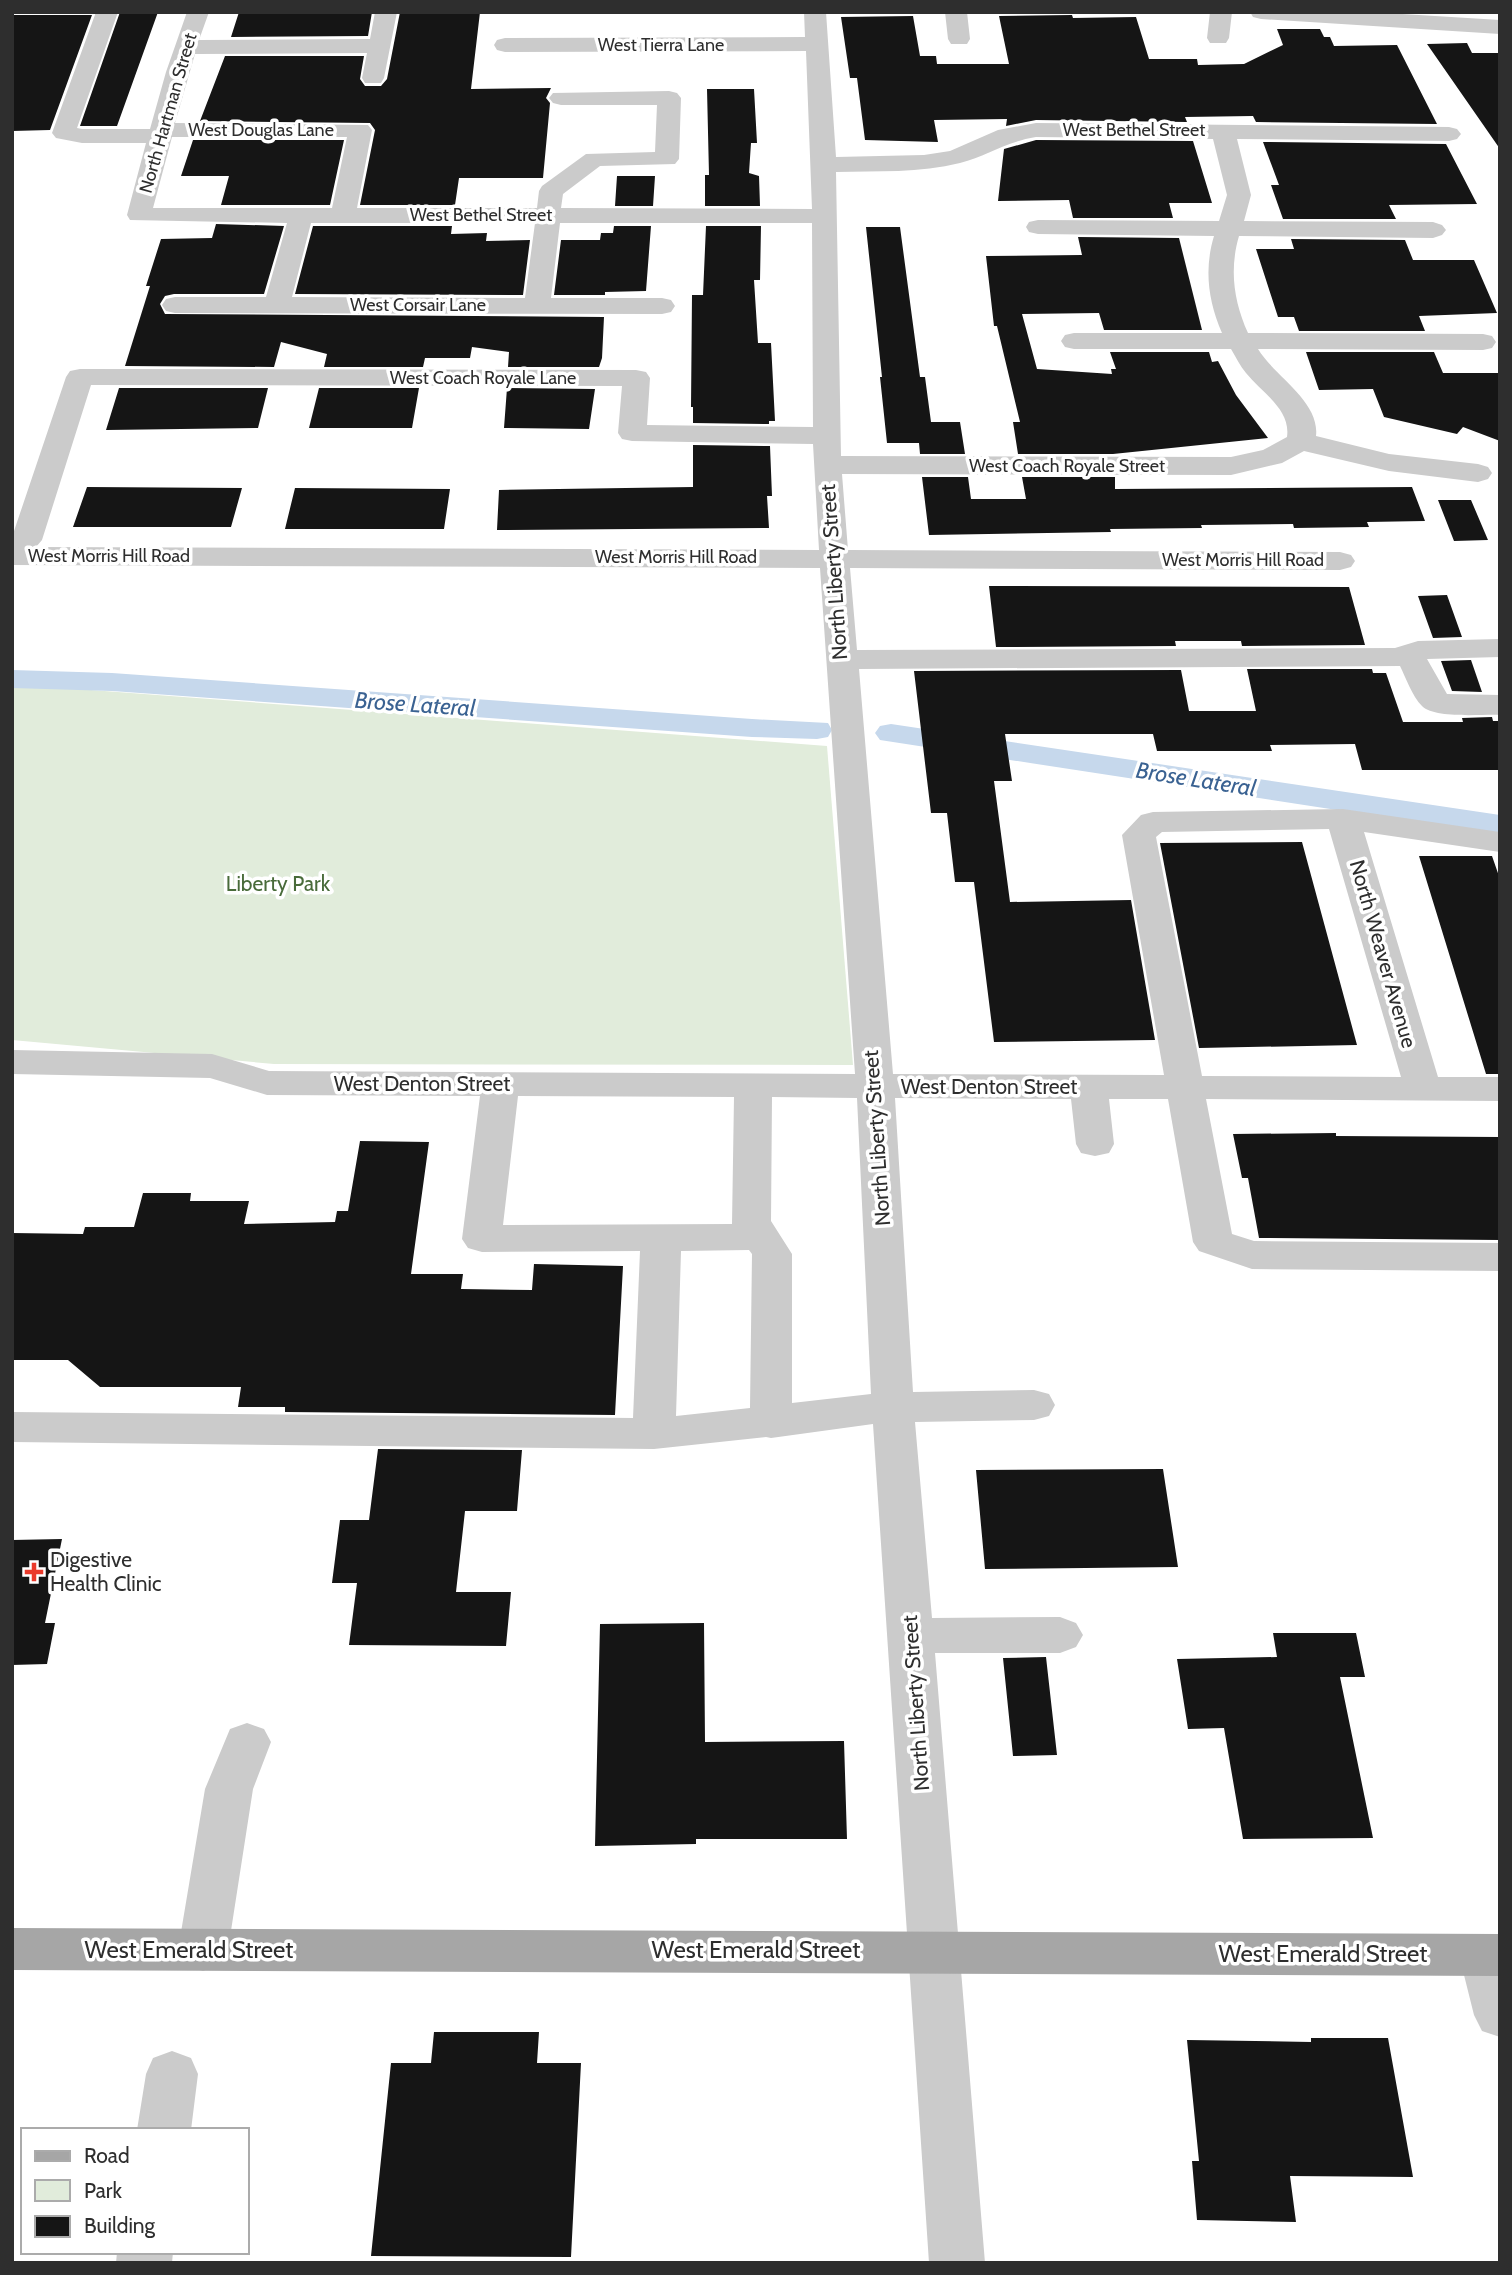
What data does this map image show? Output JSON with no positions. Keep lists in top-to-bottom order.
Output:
{
  "streets": {
    "main road": ["West Emerald Street"],
    "street": [
      "West Tierra Lane",
      "North Hartman Street",
      "West Douglas Lane",
      "West Bethel Street",
      "West Corsair Lane",
      "West Coach Royale Lane",
      "West Coach Royale Street",
      "West Morris Hill Road",
      "North Liberty Street",
      "North Weaver Avenue",
      "West Denton Street"
    ]
  },
  "crossings": [
    ["West Tierra Lane", "North Liberty Street"],
    ["North Hartman Street", "West Douglas Lane"],
    ["North Hartman Street", "West Bethel Street"],
    ["West Douglas Lane", "West Bethel Street"],
    ["West Bethel Street", "North Liberty Street"],
    ["West Coach Royale Lane", "West Coach Royale Street"],
    ["West Coach Royale Lane", "North Liberty Street"],
    ["West Coach Royale Street", "North Liberty Street"],
    ["West Morris Hill Road", "North Liberty Street"],
    ["North Liberty Street", "West Denton Street"],
    ["North Liberty Street", "West Emerald Street"],
    ["North Weaver Avenue", "West Denton Street"]
  ],
  "water": ["Brose Lateral"],
  "parks": ["Liberty Park"],
  "places": {
    "health": ["Digestive Health Clinic"]
  },
  "legend": ["Road", "Park", "Building"]
}
